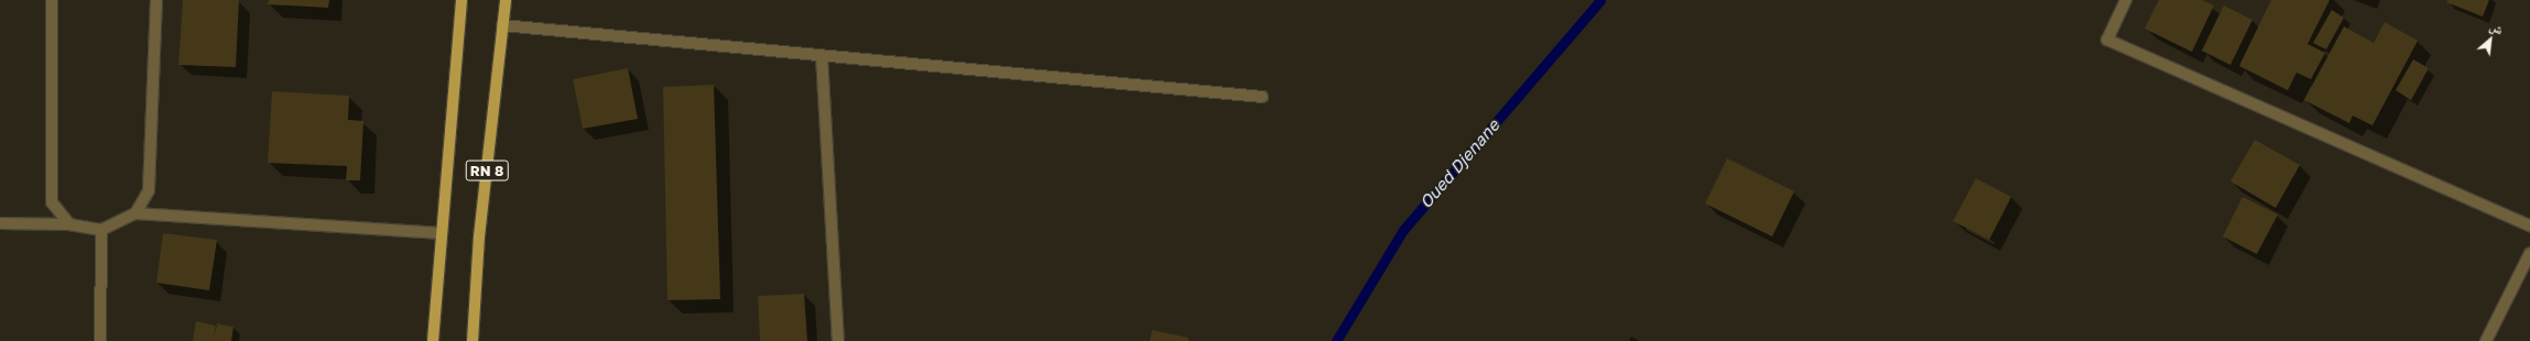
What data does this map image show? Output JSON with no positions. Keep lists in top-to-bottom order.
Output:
{
  "streets": {
    "main road": ["RN 8"]
  },
  "water": ["Oued Djenane"],
  "north": "top right"
}
